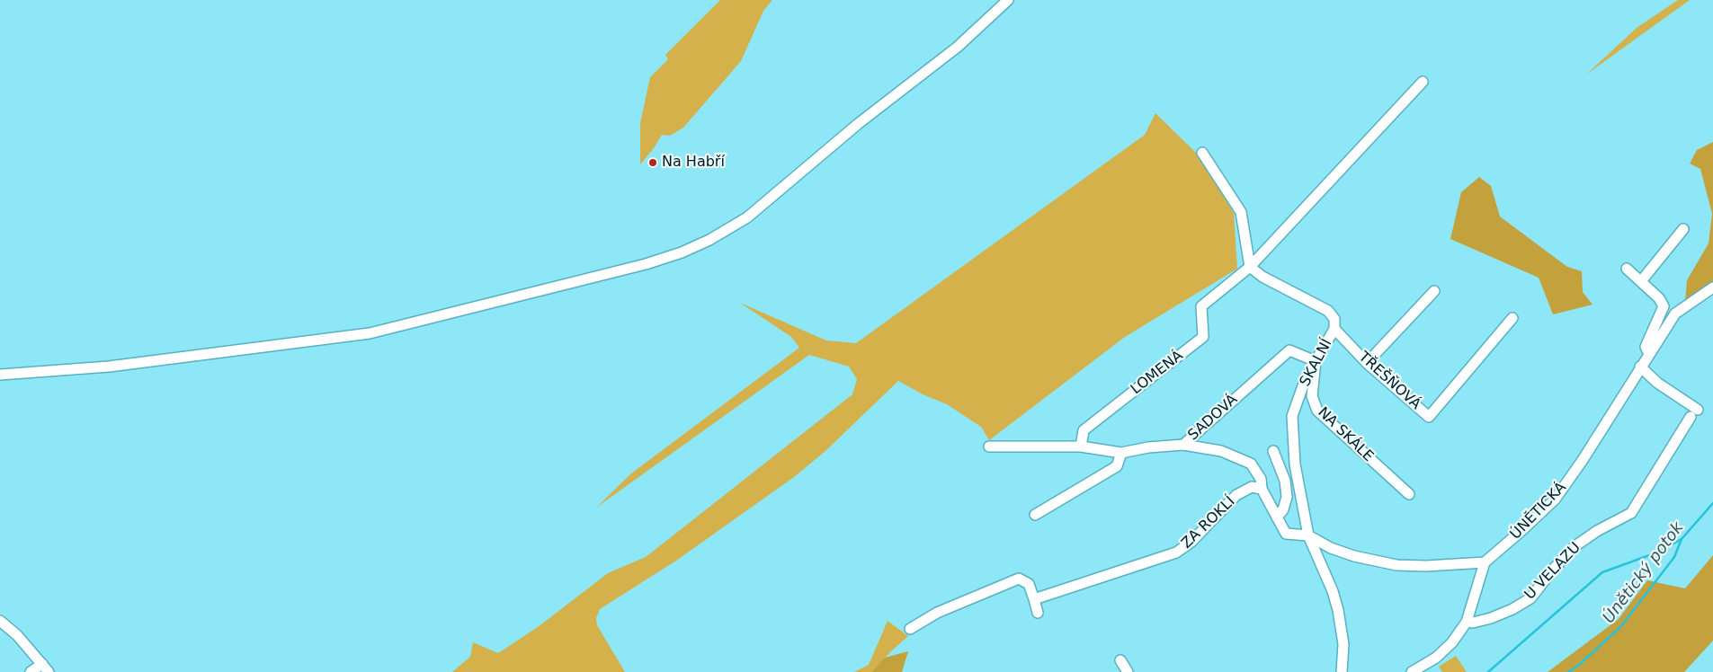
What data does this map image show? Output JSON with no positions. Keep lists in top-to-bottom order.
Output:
{
  "streets": {
    "street": [
      "SKALNÍ",
      "LOMENÁ",
      "TŘEŠŇOVÁ",
      "SADOVÁ",
      "NA SKÁLE",
      "ÚNĚTICKÁ",
      "ZA ROKLÍ",
      "U VELAZU"
    ]
  },
  "crossings": [
    ["SKALNÍ", "LOMENÁ"],
    ["SKALNÍ", "TŘEŠŇOVÁ"],
    ["SKALNÍ", "SADOVÁ"],
    ["SKALNÍ", "NA SKÁLE"],
    ["SADOVÁ", "NA SKÁLE"],
    ["ÚNĚTICKÁ", "U VELAZU"]
  ],
  "water": ["Únětický potok"],
  "places": ["Na Habří"]
}
